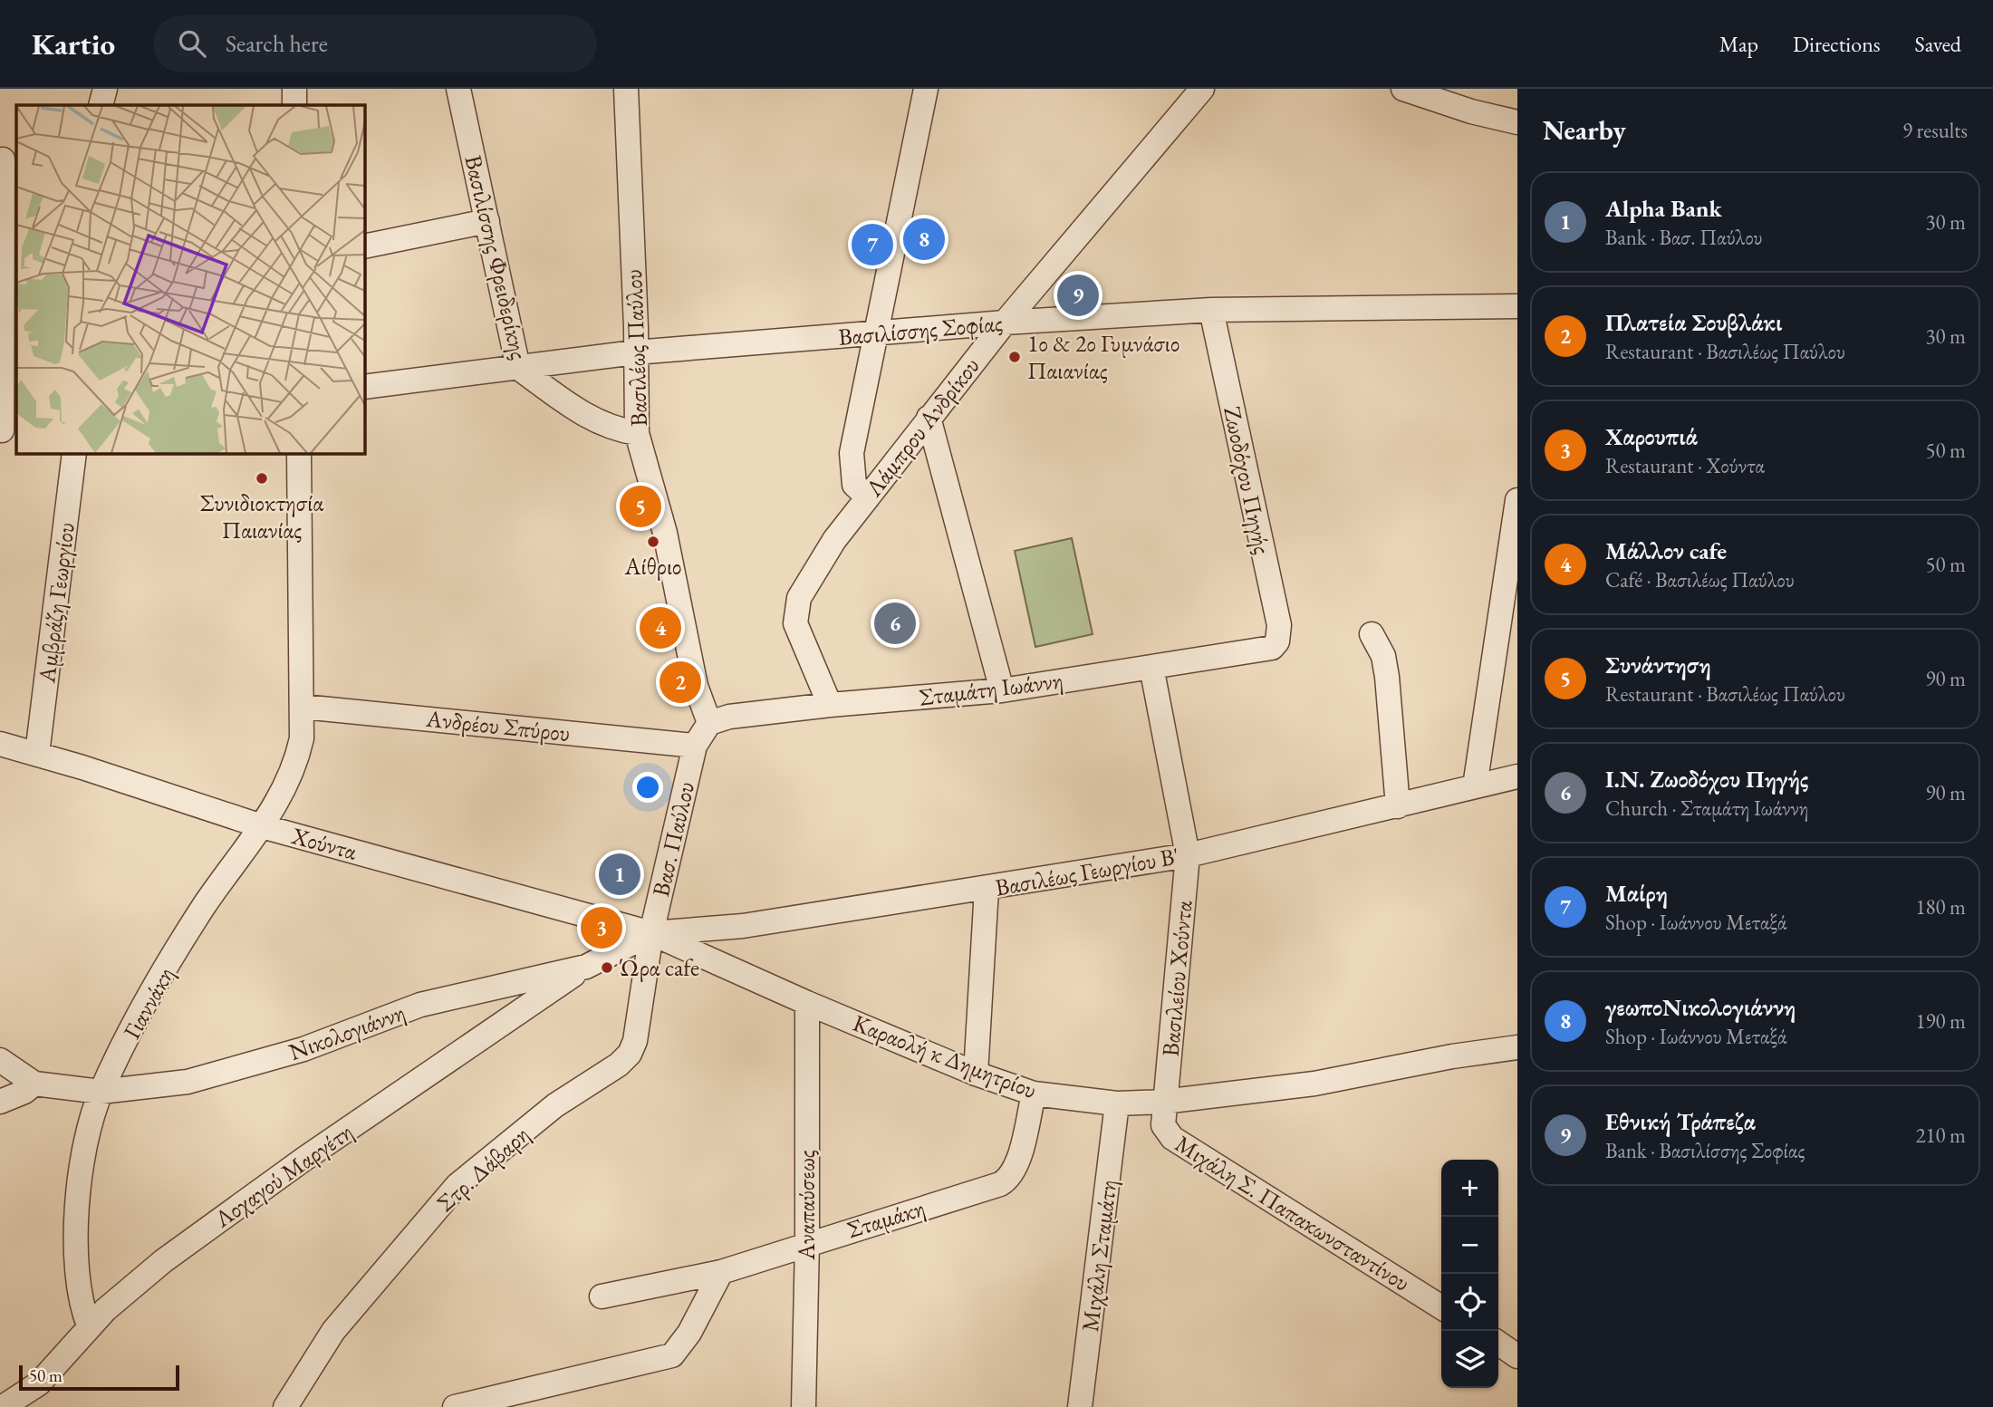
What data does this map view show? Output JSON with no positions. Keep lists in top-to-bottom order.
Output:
{
  "streets": {
    "street": [
      "Βασιλίσσης Φρειδερίκης",
      "Βασιλίσσης Σοφίας",
      "Βασιλέως Παύλου",
      "Λάμπρου Ανδρίκου",
      "Ζωοδόχου Πηγής",
      "Αμβράζη Γεωργίου",
      "Σταμάτη Ιωάννη",
      "Ανδρέου Σπύρου",
      "Βασ. Παύλου",
      "Χούντα",
      "Βασιλέως Γεωργίου Β'",
      "Βασιλείου Χούντα",
      "Γιαννάκη",
      "Νικολογιάννη",
      "Καραολή κ Δημητρίου",
      "Στρ. Δάβαρη",
      "Λοχαγού Μαργέτη",
      "Αναπαύσεως",
      "Μιχάλη Σ. Παπακωνσταντίνου",
      "Σταμάκη",
      "Μιχάλη Σταμάτη"
    ]
  },
  "crossings": [
    ["Βασιλίσσης Φρειδερίκης", "Βασιλίσσης Σοφίας"],
    ["Βασιλίσσης Φρειδερίκης", "Βασιλέως Παύλου"],
    ["Βασιλίσσης Σοφίας", "Βασιλέως Παύλου"],
    ["Βασιλίσσης Σοφίας", "Λάμπρου Ανδρίκου"],
    ["Βασιλίσσης Σοφίας", "Ζωοδόχου Πηγής"],
    ["Βασιλέως Παύλου", "Σταμάτη Ιωάννη"],
    ["Λάμπρου Ανδρίκου", "Σταμάτη Ιωάννη"],
    ["Ζωοδόχου Πηγής", "Σταμάτη Ιωάννη"],
    ["Αμβράζη Γεωργίου", "Χούντα"],
    ["Σταμάτη Ιωάννη", "Βασιλείου Χούντα"],
    ["Ανδρέου Σπύρου", "Βασ. Παύλου"],
    ["Ανδρέου Σπύρου", "Γιαννάκη"],
    ["Βασ. Παύλου", "Χούντα"],
    ["Βασ. Παύλου", "Βασιλέως Γεωργίου Β'"],
    ["Βασ. Παύλου", "Νικολογιάννη"],
    ["Βασ. Παύλου", "Καραολή κ Δημητρίου"],
    ["Βασ. Παύλου", "Στρ. Δάβαρη"],
    ["Χούντα", "Βασιλέως Γεωργίου Β'"],
    ["Χούντα", "Γιαννάκη"],
    ["Χούντα", "Νικολογιάννη"],
    ["Χούντα", "Καραολή κ Δημητρίου"],
    ["Χούντα", "Στρ. Δάβαρη"],
    ["Βασιλέως Γεωργίου Β'", "Βασιλείου Χούντα"],
    ["Βασιλέως Γεωργίου Β'", "Νικολογιάννη"],
    ["Βασιλέως Γεωργίου Β'", "Καραολή κ Δημητρίου"],
    ["Βασιλέως Γεωργίου Β'", "Στρ. Δάβαρη"],
    ["Βασιλείου Χούντα", "Καραολή κ Δημητρίου"],
    ["Βασιλείου Χούντα", "Μιχάλη Σ. Παπακωνσταντίνου"],
    ["Γιαννάκη", "Νικολογιάννη"],
    ["Γιαννάκη", "Λοχαγού Μαργέτη"],
    ["Νικολογιάννη", "Καραολή κ Δημητρίου"],
    ["Νικολογιάννη", "Στρ. Δάβαρη"],
    ["Νικολογιάννη", "Λοχαγού Μαργέτη"],
    ["Καραολή κ Δημητρίου", "Στρ. Δάβαρη"],
    ["Καραολή κ Δημητρίου", "Αναπαύσεως"],
    ["Καραολή κ Δημητρίου", "Μιχάλη Σ. Παπακωνσταντίνου"],
    ["Καραολή κ Δημητρίου", "Σταμάκη"],
    ["Καραολή κ Δημητρίου", "Μιχάλη Σταμάτη"],
    ["Αναπαύσεως", "Σταμάκη"]
  ],
  "places": [
    "1ο & 2ο Γυμνάσιο Παιανίας",
    "Συνιδιοκτησία Παιανίας",
    "Αίθριο",
    "Ώρα cafe"
  ],
  "scale_bar": "50 m",
  "page": {
    "header": "Kartio",
    "search": "Search here",
    "nav": ["Map", "Directions", "Saved"],
    "heading": ["Nearby", "9 results"],
    "list": [
      {
        "mark": "1",
        "name": "Alpha Bank",
        "note": "Bank · Βασ. Παύλου",
        "value": "30 m"
      },
      {
        "mark": "2",
        "name": "Πλατεία Σουβλάκι",
        "note": "Restaurant · Βασιλέως Παύλου",
        "value": "30 m"
      },
      {
        "mark": "3",
        "name": "Χαρουπιά",
        "note": "Restaurant · Χούντα",
        "value": "50 m"
      },
      {
        "mark": "4",
        "name": "Μάλλον cafe",
        "note": "Café · Βασιλέως Παύλου",
        "value": "50 m"
      },
      {
        "mark": "5",
        "name": "Συνάντηση",
        "note": "Restaurant · Βασιλέως Παύλου",
        "value": "90 m"
      },
      {
        "mark": "6",
        "name": "Ι.Ν. Ζωοδόχου Πηγής",
        "note": "Church · Σταμάτη Ιωάννη",
        "value": "90 m"
      },
      {
        "mark": "7",
        "name": "Μαίρη",
        "note": "Shop · Ιωάννου Μεταξά",
        "value": "180 m"
      },
      {
        "mark": "8",
        "name": "γεωποΝικολογιάννη",
        "note": "Shop · Ιωάννου Μεταξά",
        "value": "190 m"
      },
      {
        "mark": "9",
        "name": "Εθνική Τράπεζα",
        "note": "Bank · Βασιλίσσης Σοφίας",
        "value": "210 m"
      }
    ],
    "pins": [
      "8",
      "7",
      "9",
      "5",
      "6",
      "4",
      "2",
      "1",
      "3"
    ],
    "map_buttons": ["+", "−"],
    "scale": "50 m"
  }
}
